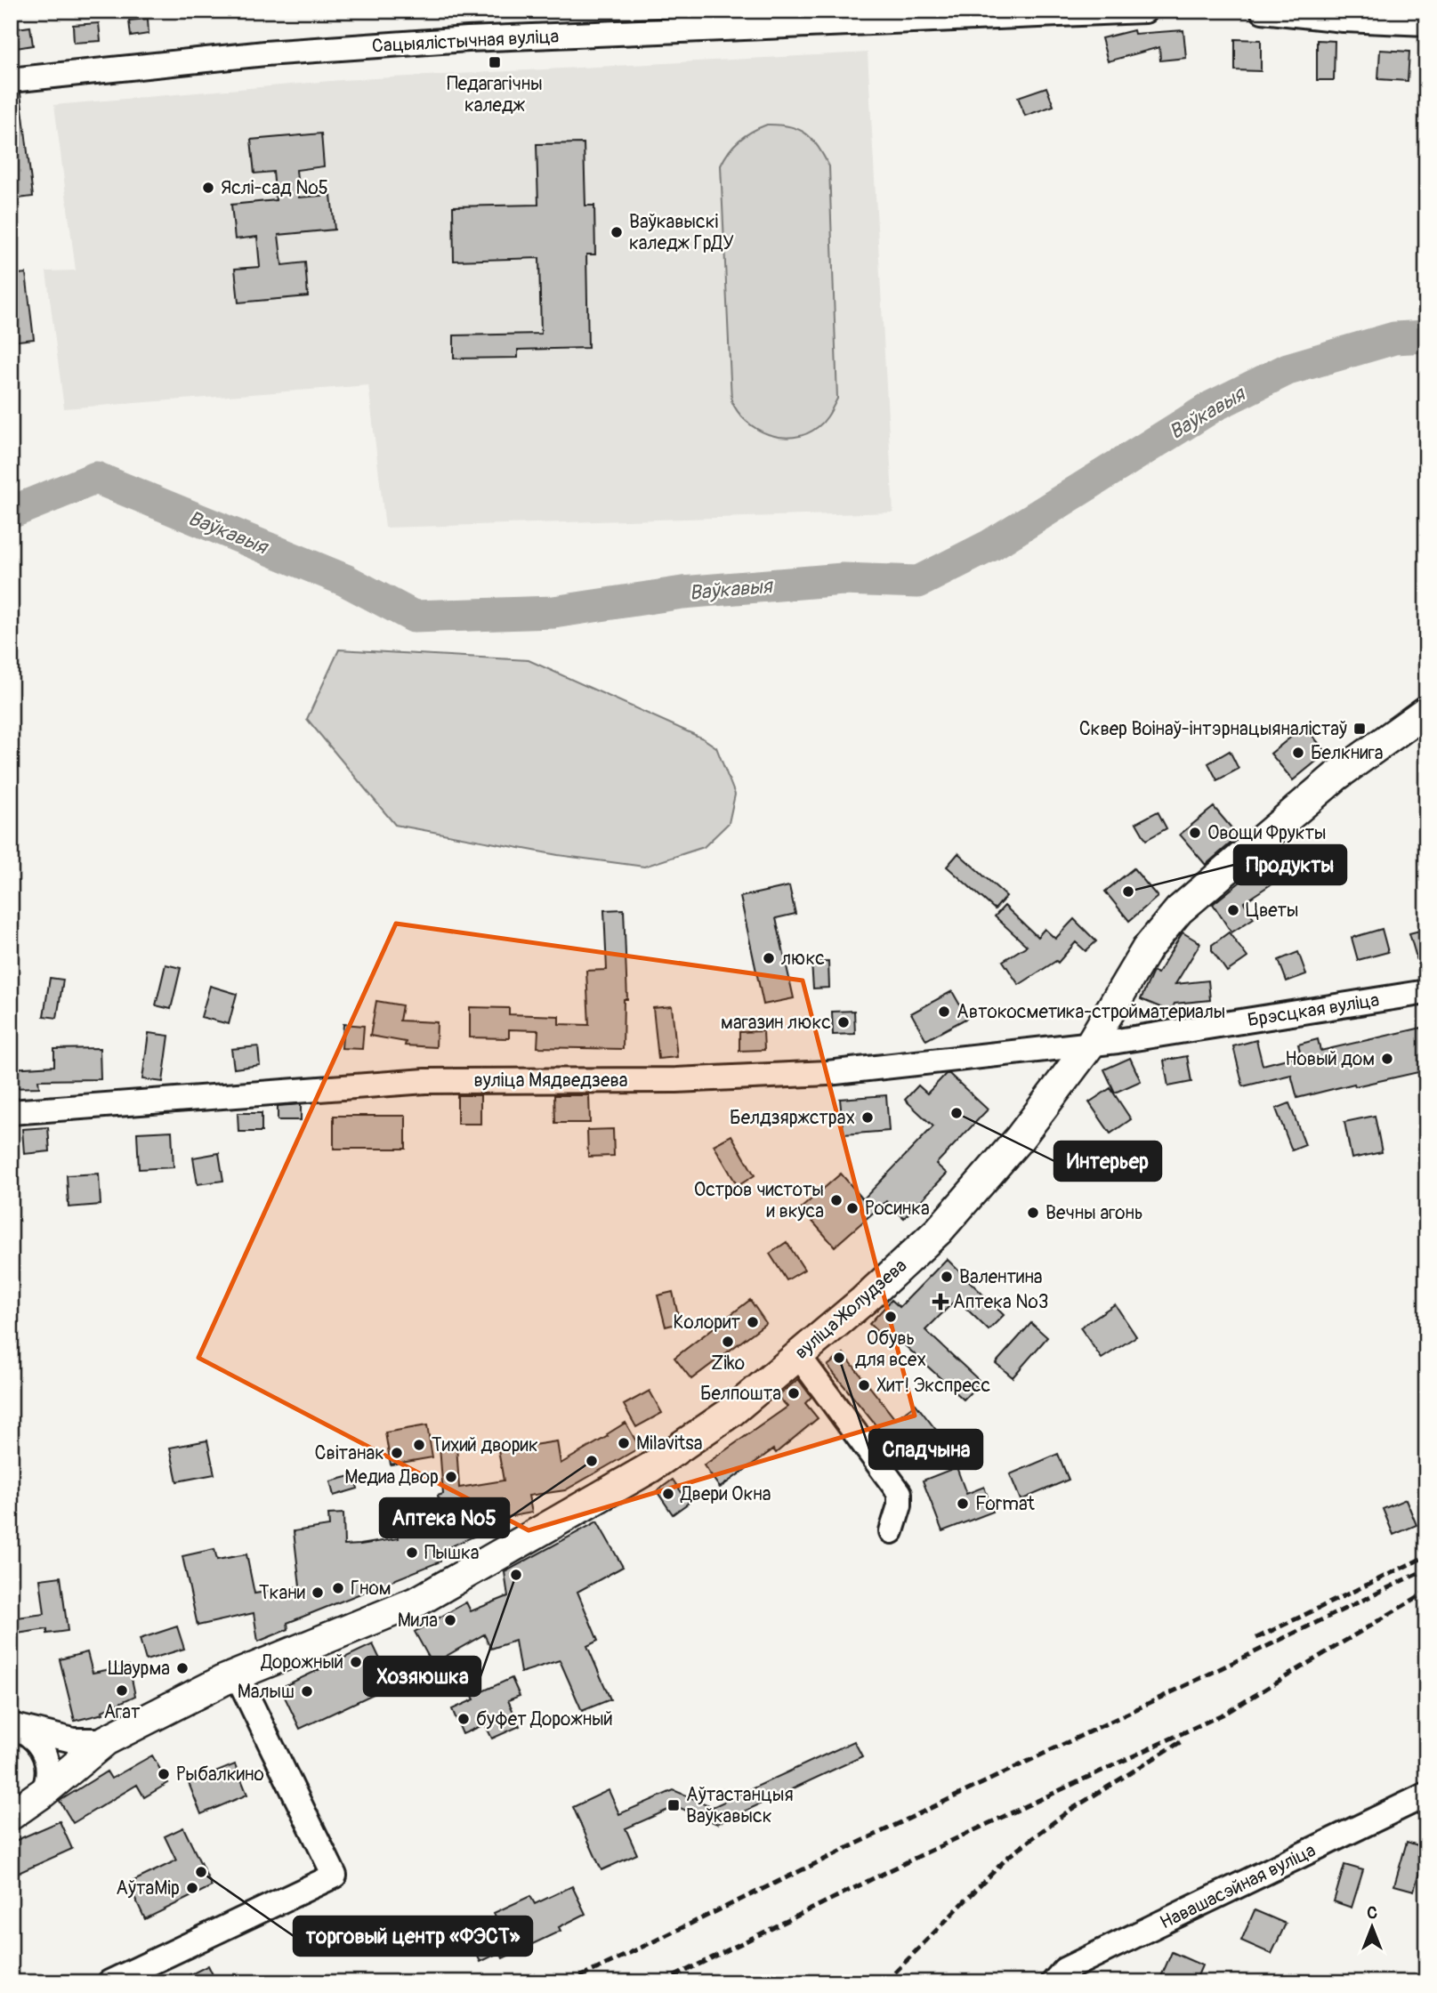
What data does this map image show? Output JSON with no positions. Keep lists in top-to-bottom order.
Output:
{
  "streets": {
    "main road": ["вуліца Жолудзева"],
    "street": [
      "Сацыялістычная вуліца",
      "Брэсцкая вуліца",
      "вуліца Мядведзева",
      "Навашасэйная вуліца"
    ]
  },
  "crossings": [
    ["Брэсцкая вуліца", "вуліца Мядведзева"],
    ["Брэсцкая вуліца", "вуліца Жолудзева"],
    ["вуліца Мядведзева", "вуліца Жолудзева"]
  ],
  "water": ["Ваўкавыя"],
  "places": {
    "transit": ["Педагагічны каледж", "Сквер Воінаў-інтэрнацыяналістаў", "Аўтастанцыя Ваўкавыск"],
    "other": [
      "Яслі-сад №5",
      "Ваўкавыскі каледж ГрДУ",
      "Белкнига",
      "Овощи Фрукты",
      "Продукты",
      "Цветы",
      "люкс",
      "Автокосметика-стройматериалы",
      "магазин люкс",
      "Новый дом",
      "Интерьер",
      "Белдзяржстрах",
      "Остров чистоты и вкуса",
      "Росинка",
      "Вечны агонь",
      "Валентина",
      "Обувь для всех",
      "Колорит",
      "Ziko",
      "Спадчына",
      "Хит! Экспресс",
      "Белпошта",
      "Milavitsa",
      "Тихий дворик",
      "Світанак",
      "Аптека №5",
      "Медиа Двор",
      "Двери Окна",
      "Format",
      "Пышка",
      "Хозяюшка",
      "Гном",
      "Ткани",
      "Мила",
      "Дорожный",
      "Шаурма",
      "Агат",
      "Малыш",
      "буфет Дорожный",
      "Рыбалкино",
      "торговый центр «ФЭСТ»",
      "АўтаМір"
    ],
    "health": ["Аптека №3"]
  },
  "north": "top"
}
